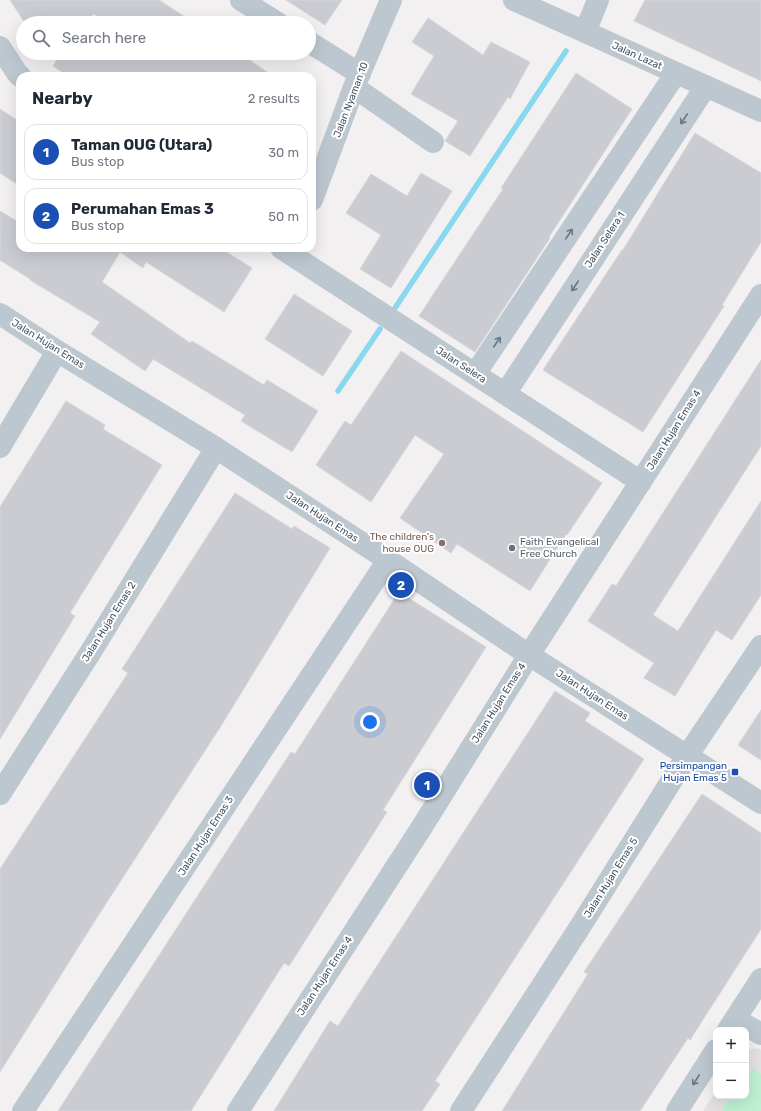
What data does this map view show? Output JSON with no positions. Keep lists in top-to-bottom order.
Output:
{
  "streets": {
    "street": [
      "Jalan Lazat",
      "Jalan Nyaman 10",
      "Jalan Selera 1",
      "Jalan Hujan Emas",
      "Jalan Selera",
      "Jalan Hujan Emas 4",
      "Jalan Hujan Emas 2",
      "Jalan Hujan Emas 3",
      "Jalan Hujan Emas 5"
    ]
  },
  "crossings": [
    ["Jalan Lazat", "Jalan Selera 1"],
    ["Jalan Selera 1", "Jalan Selera"],
    ["Jalan Hujan Emas", "Jalan Hujan Emas 4"],
    ["Jalan Hujan Emas", "Jalan Hujan Emas 2"],
    ["Jalan Hujan Emas", "Jalan Hujan Emas 3"],
    ["Jalan Hujan Emas", "Jalan Hujan Emas 5"],
    ["Jalan Selera", "Jalan Hujan Emas 4"]
  ],
  "places": {
    "other": ["The children's house OUG", "Faith Evangelical Free Church"],
    "transit": ["Persimpangan Hujan Emas 5"]
  },
  "page": {
    "search": "Search here",
    "heading": ["Nearby", "2 results"],
    "list": [
      {
        "mark": "1",
        "name": "Taman OUG (Utara)",
        "note": "Bus stop",
        "value": "30 m"
      },
      {
        "mark": "2",
        "name": "Perumahan Emas 3",
        "note": "Bus stop",
        "value": "50 m"
      }
    ],
    "pins": ["2", "1"],
    "map_buttons": ["+", "−"]
  }
}
